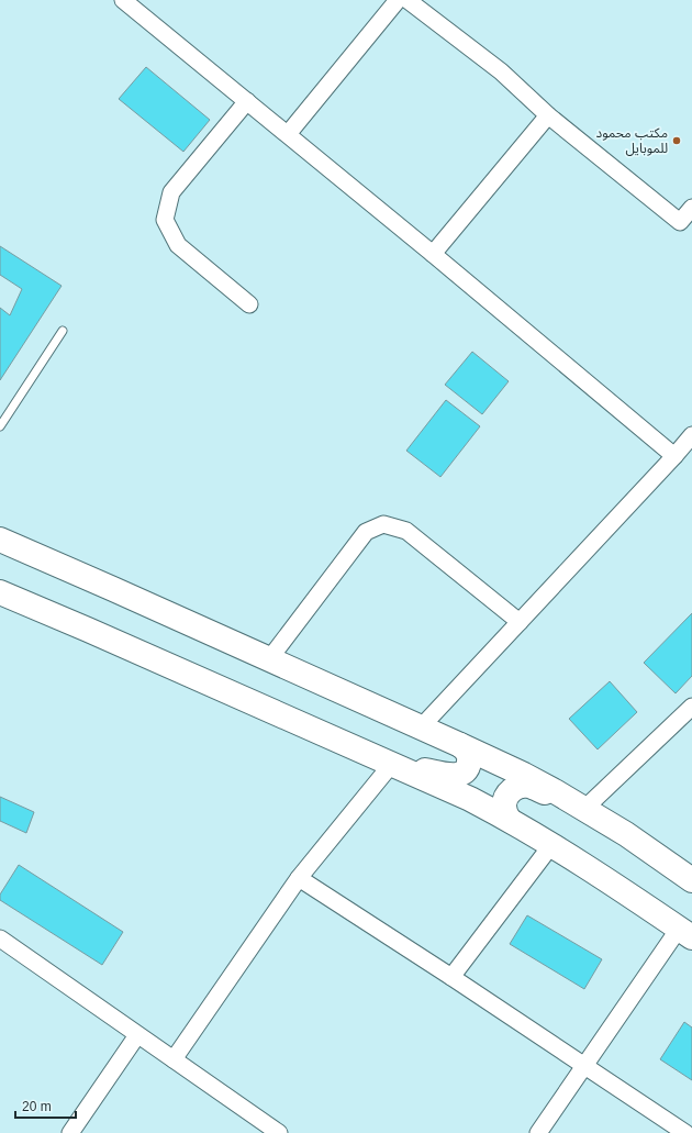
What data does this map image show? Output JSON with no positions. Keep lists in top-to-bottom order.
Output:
{
  "places": ["مكتب محمود للموبايل"],
  "scale_bar": "20 m"
}
